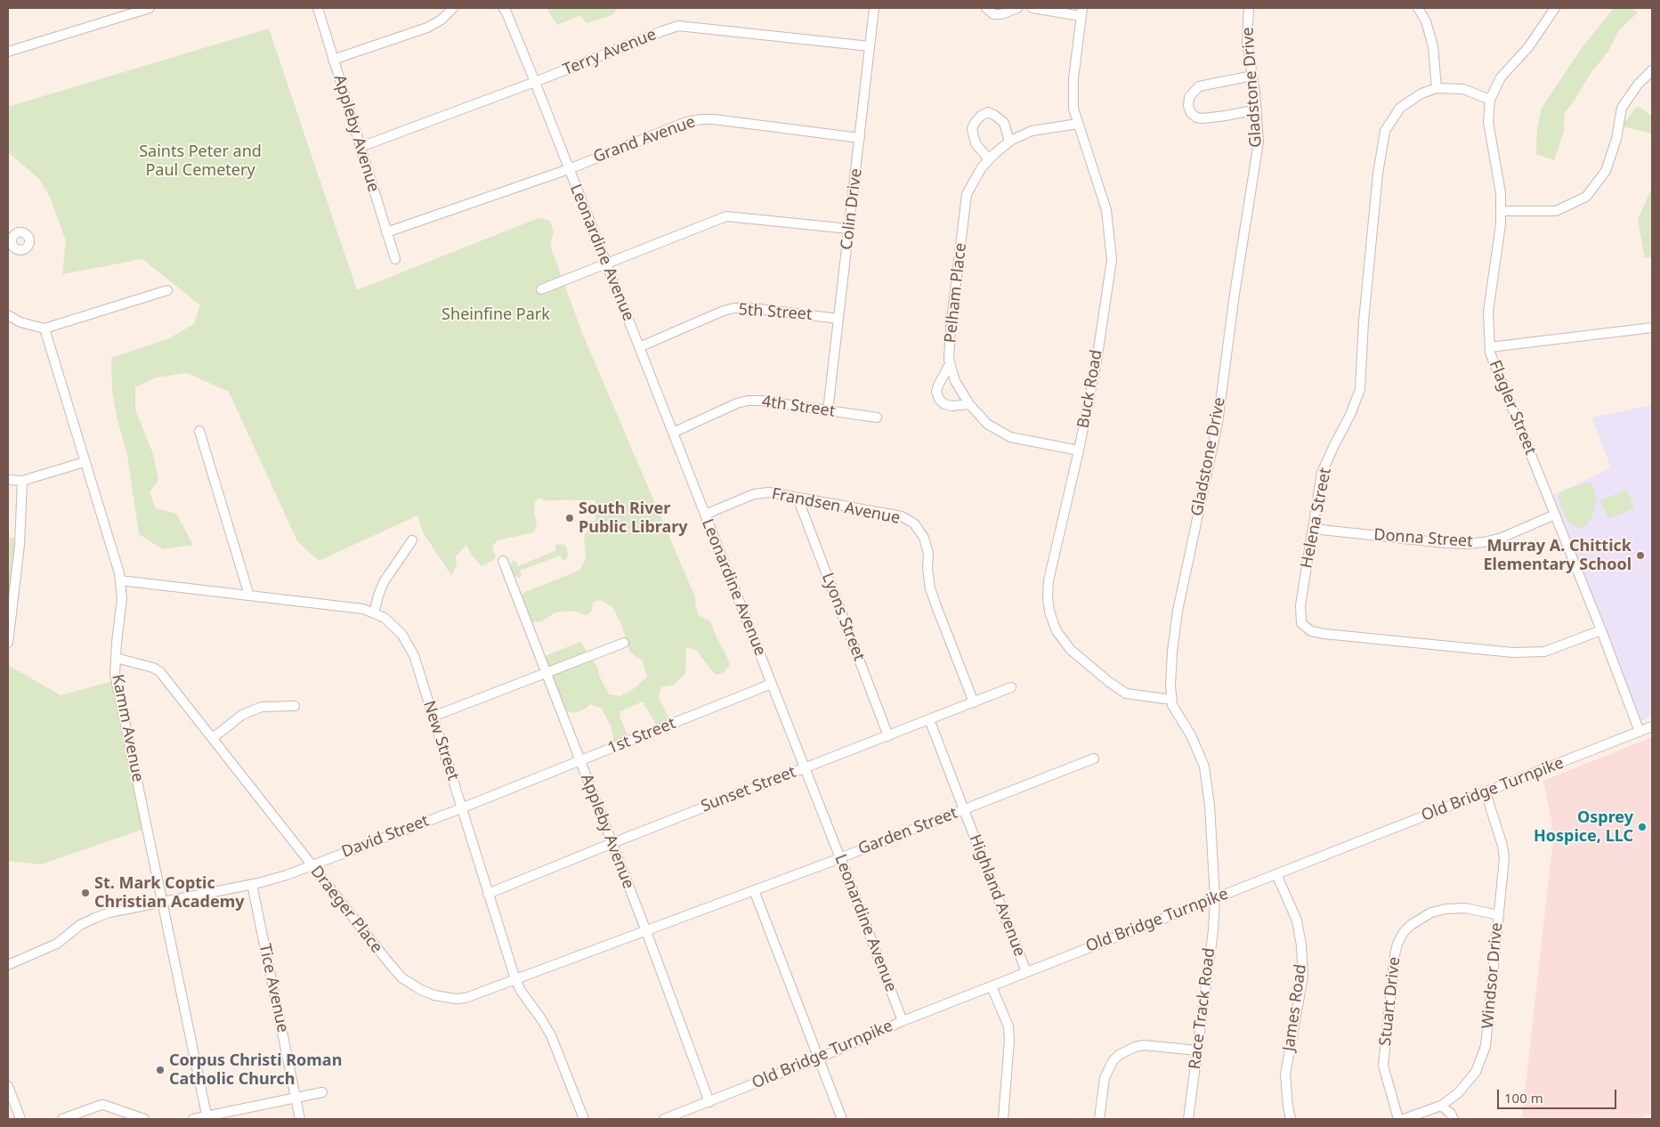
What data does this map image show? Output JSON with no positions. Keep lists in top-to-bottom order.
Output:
{
  "streets": {
    "street": [
      "Terry Avenue",
      "Gladstone Drive",
      "Appleby Avenue",
      "Grand Avenue",
      "Colin Drive",
      "Leonardine Avenue",
      "Pelham Place",
      "5th Street",
      "Buck Road",
      "4th Street",
      "Flagler Street",
      "Frandsen Avenue",
      "Helena Street",
      "Donna Street",
      "Lyons Street",
      "Kamm Avenue",
      "1st Street",
      "New Street",
      "Sunset Street",
      "Old Bridge Turnpike",
      "Garden Street",
      "David Street",
      "Highland Avenue",
      "Draeger Place",
      "Windsor Drive",
      "Tice Avenue",
      "Stuart Drive",
      "James Road",
      "Race Track Road"
    ]
  },
  "crossings": [
    ["Terry Avenue", "Appleby Avenue"],
    ["Terry Avenue", "Colin Drive"],
    ["Terry Avenue", "Leonardine Avenue"],
    ["Gladstone Drive", "Buck Road"],
    ["Gladstone Drive", "Old Bridge Turnpike"],
    ["Gladstone Drive", "Race Track Road"],
    ["Appleby Avenue", "Grand Avenue"],
    ["Appleby Avenue", "1st Street"],
    ["Appleby Avenue", "Sunset Street"],
    ["Appleby Avenue", "Old Bridge Turnpike"],
    ["Appleby Avenue", "Garden Street"],
    ["Appleby Avenue", "Draeger Place"],
    ["Grand Avenue", "Colin Drive"],
    ["Grand Avenue", "Leonardine Avenue"],
    ["Colin Drive", "5th Street"],
    ["Colin Drive", "4th Street"],
    ["Leonardine Avenue", "5th Street"],
    ["Leonardine Avenue", "4th Street"],
    ["Leonardine Avenue", "Frandsen Avenue"],
    ["Leonardine Avenue", "1st Street"],
    ["Leonardine Avenue", "Sunset Street"],
    ["Leonardine Avenue", "Old Bridge Turnpike"],
    ["Leonardine Avenue", "Garden Street"],
    ["Pelham Place", "Buck Road"],
    ["Flagler Street", "Helena Street"],
    ["Flagler Street", "Donna Street"],
    ["Flagler Street", "Old Bridge Turnpike"],
    ["Frandsen Avenue", "Lyons Street"],
    ["Frandsen Avenue", "Sunset Street"],
    ["Helena Street", "Donna Street"],
    ["Lyons Street", "Sunset Street"],
    ["Kamm Avenue", "New Street"],
    ["Kamm Avenue", "David Street"],
    ["Kamm Avenue", "Draeger Place"],
    ["1st Street", "New Street"],
    ["1st Street", "David Street"],
    ["New Street", "Sunset Street"],
    ["New Street", "David Street"],
    ["New Street", "Draeger Place"],
    ["Sunset Street", "Highland Avenue"],
    ["Old Bridge Turnpike", "Highland Avenue"],
    ["Old Bridge Turnpike", "Windsor Drive"],
    ["Old Bridge Turnpike", "James Road"],
    ["Old Bridge Turnpike", "Race Track Road"],
    ["Garden Street", "Highland Avenue"],
    ["Garden Street", "Draeger Place"],
    ["David Street", "Draeger Place"],
    ["David Street", "Tice Avenue"],
    ["Windsor Drive", "Stuart Drive"]
  ],
  "parks": ["Saints Peter and Paul Cemetery", "Sheinfine Park"],
  "places": [
    "South River Public Library",
    "Murray A. Chittick Elementary School",
    "Osprey Hospice, LLC",
    "St. Mark Coptic Christian Academy",
    "Corpus Christi Roman Catholic Church"
  ],
  "scale_bar": "100 m"
}
